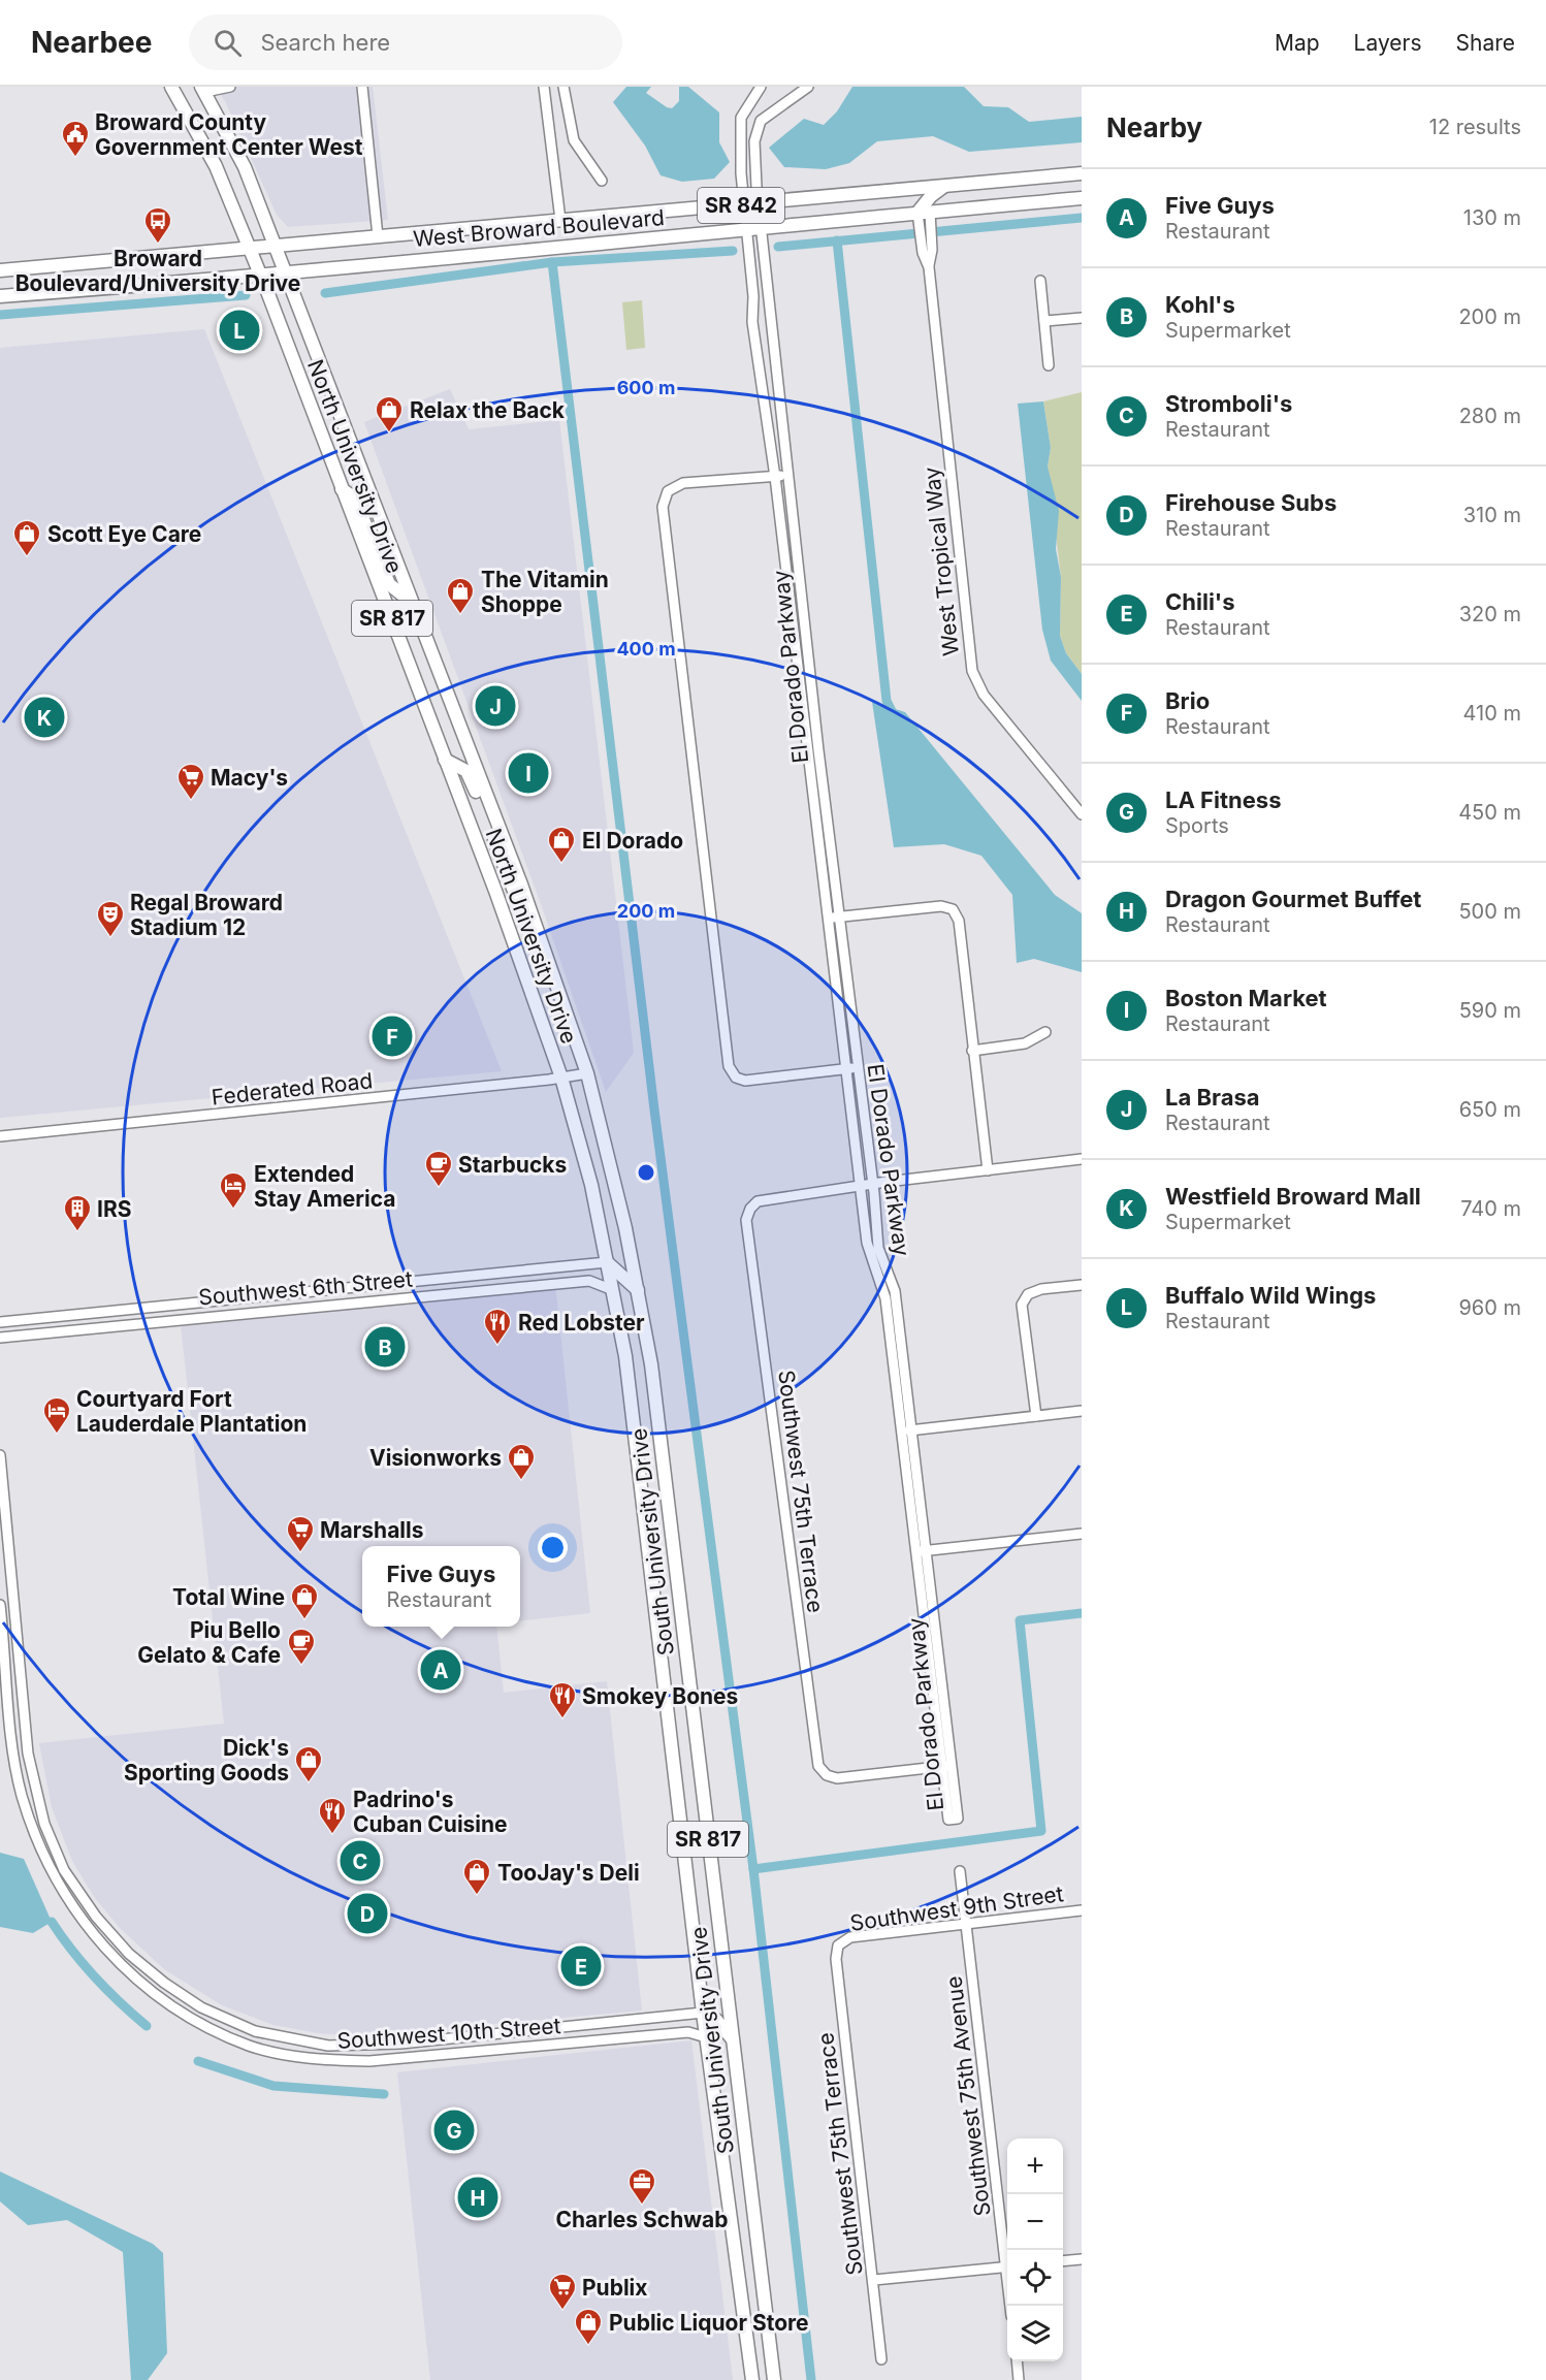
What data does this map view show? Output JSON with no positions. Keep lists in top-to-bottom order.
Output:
{
  "streets": {
    "main road": [
      "SR 842",
      "West Broward Boulevard",
      "North University Drive",
      "SR 817",
      "South University Drive"
    ],
    "street": [
      "West Tropical Way",
      "El Dorado Parkway",
      "Federated Road",
      "Southwest 6th Street",
      "Southwest 75th Terrace",
      "Southwest 9th Street",
      "Southwest 10th Street",
      "Southwest 75th Avenue"
    ]
  },
  "crossings": [
    ["West Broward Boulevard", "North University Drive"],
    ["West Broward Boulevard", "West Tropical Way"],
    ["West Broward Boulevard", "El Dorado Parkway"],
    ["North University Drive", "Federated Road"],
    ["North University Drive", "South University Drive"],
    ["El Dorado Parkway", "Southwest 75th Terrace"],
    ["Federated Road", "South University Drive"],
    ["Southwest 6th Street", "South University Drive"],
    ["Southwest 75th Terrace", "Southwest 9th Street"],
    ["South University Drive", "Southwest 10th Street"],
    ["Southwest 9th Street", "Southwest 75th Avenue"]
  ],
  "places": {
    "public building": ["Broward County Government Center West"],
    "bus stop": ["Broward Boulevard/University Drive"],
    "shop": [
      "Relax the Back",
      "Scott Eye Care",
      "The Vitamin Shoppe",
      "El Dorado",
      "Visionworks",
      "Total Wine",
      "Dick's Sporting Goods",
      "TooJay's Deli",
      "Public Liquor Store"
    ],
    "supermarket": ["Macy's", "Marshalls", "Publix"],
    "theatre": ["Regal Broward Stadium 12"],
    "cafe": ["Starbucks", "Piu Bello Gelato & Cafe"],
    "hotel": ["Extended Stay America", "Courtyard Fort Lauderdale Plantation"],
    "building": ["IRS"],
    "restaurant": ["Red Lobster", "Smokey Bones", "Padrino's Cuban Cuisine"],
    "office": ["Charles Schwab"]
  },
  "page": {
    "header": "Nearbee",
    "search": "Search here",
    "nav": ["Map", "Layers", "Share"],
    "heading": ["Nearby", "12 results"],
    "list": [
      {
        "mark": "A",
        "name": "Five Guys",
        "note": "Restaurant",
        "value": "130 m"
      },
      {
        "mark": "B",
        "name": "Kohl's",
        "note": "Supermarket",
        "value": "200 m"
      },
      {
        "mark": "C",
        "name": "Stromboli's",
        "note": "Restaurant",
        "value": "280 m"
      },
      {
        "mark": "D",
        "name": "Firehouse Subs",
        "note": "Restaurant",
        "value": "310 m"
      },
      {
        "mark": "E",
        "name": "Chili's",
        "note": "Restaurant",
        "value": "320 m"
      },
      {
        "mark": "F",
        "name": "Brio",
        "note": "Restaurant",
        "value": "410 m"
      },
      {
        "mark": "G",
        "name": "LA Fitness",
        "note": "Sports",
        "value": "450 m"
      },
      {
        "mark": "H",
        "name": "Dragon Gourmet Buffet",
        "note": "Restaurant",
        "value": "500 m"
      },
      {
        "mark": "I",
        "name": "Boston Market",
        "note": "Restaurant",
        "value": "590 m"
      },
      {
        "mark": "J",
        "name": "La Brasa",
        "note": "Restaurant",
        "value": "650 m"
      },
      {
        "mark": "K",
        "name": "Westfield Broward Mall",
        "note": "Supermarket",
        "value": "740 m"
      },
      {
        "mark": "L",
        "name": "Buffalo Wild Wings",
        "note": "Restaurant",
        "value": "960 m"
      }
    ],
    "pins": [
      "L",
      "J",
      "K",
      "I",
      "F",
      "B",
      "A",
      "C",
      "D",
      "E",
      "G",
      "H"
    ],
    "popup": ["Five Guys", "Restaurant"],
    "map_buttons": ["+", "−"]
  },
  "rings": ["600 m", "400 m", "200 m"]
}
